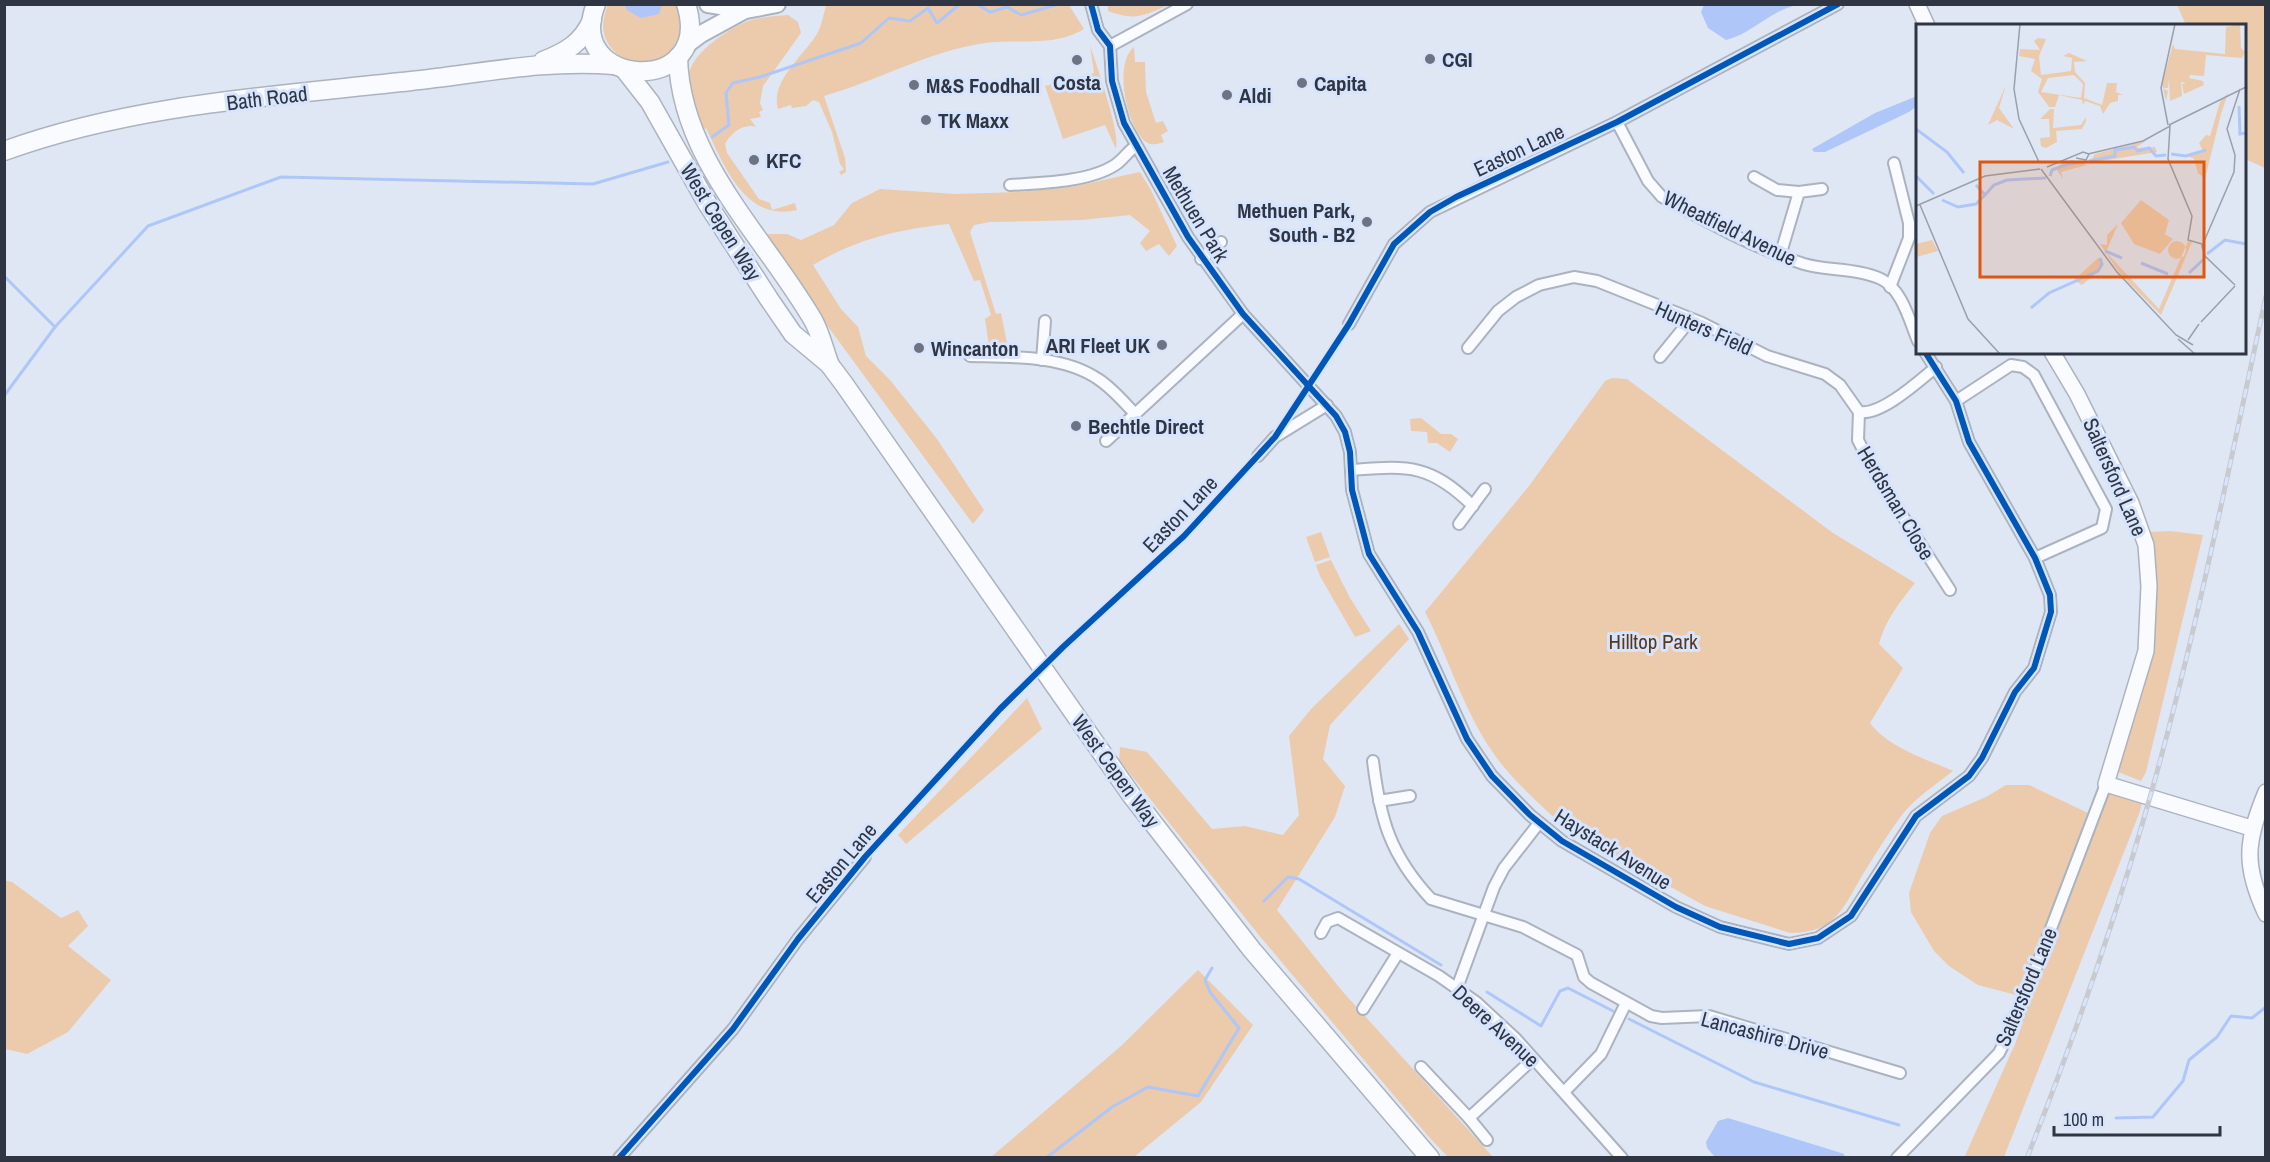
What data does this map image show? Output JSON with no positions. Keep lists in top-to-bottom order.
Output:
{
  "streets": {
    "highway": ["Bath Road", "West Cepen Way"],
    "main road": ["Saltersford Lane"],
    "street": [
      "Easton Lane",
      "Methuen Park",
      "Wheatfield Avenue",
      "Hunters Field",
      "Herdsman Close",
      "Haystack Avenue",
      "Deere Avenue",
      "Lancashire Drive"
    ]
  },
  "crossings": [
    ["Bath Road", "West Cepen Way"],
    ["Easton Lane", "Wheatfield Avenue"],
    ["Methuen Park", "Haystack Avenue"],
    ["Hunters Field", "Herdsman Close"]
  ],
  "parks": ["Hilltop Park"],
  "places": [
    "CGI",
    "Costa",
    "Capita",
    "M&S Foodhall",
    "Aldi",
    "TK Maxx",
    "KFC",
    "Methuen Park, South - B2",
    "ARI Fleet UK",
    "Wincanton",
    "Bechtle Direct"
  ],
  "scale_bar": "100 m"
}
